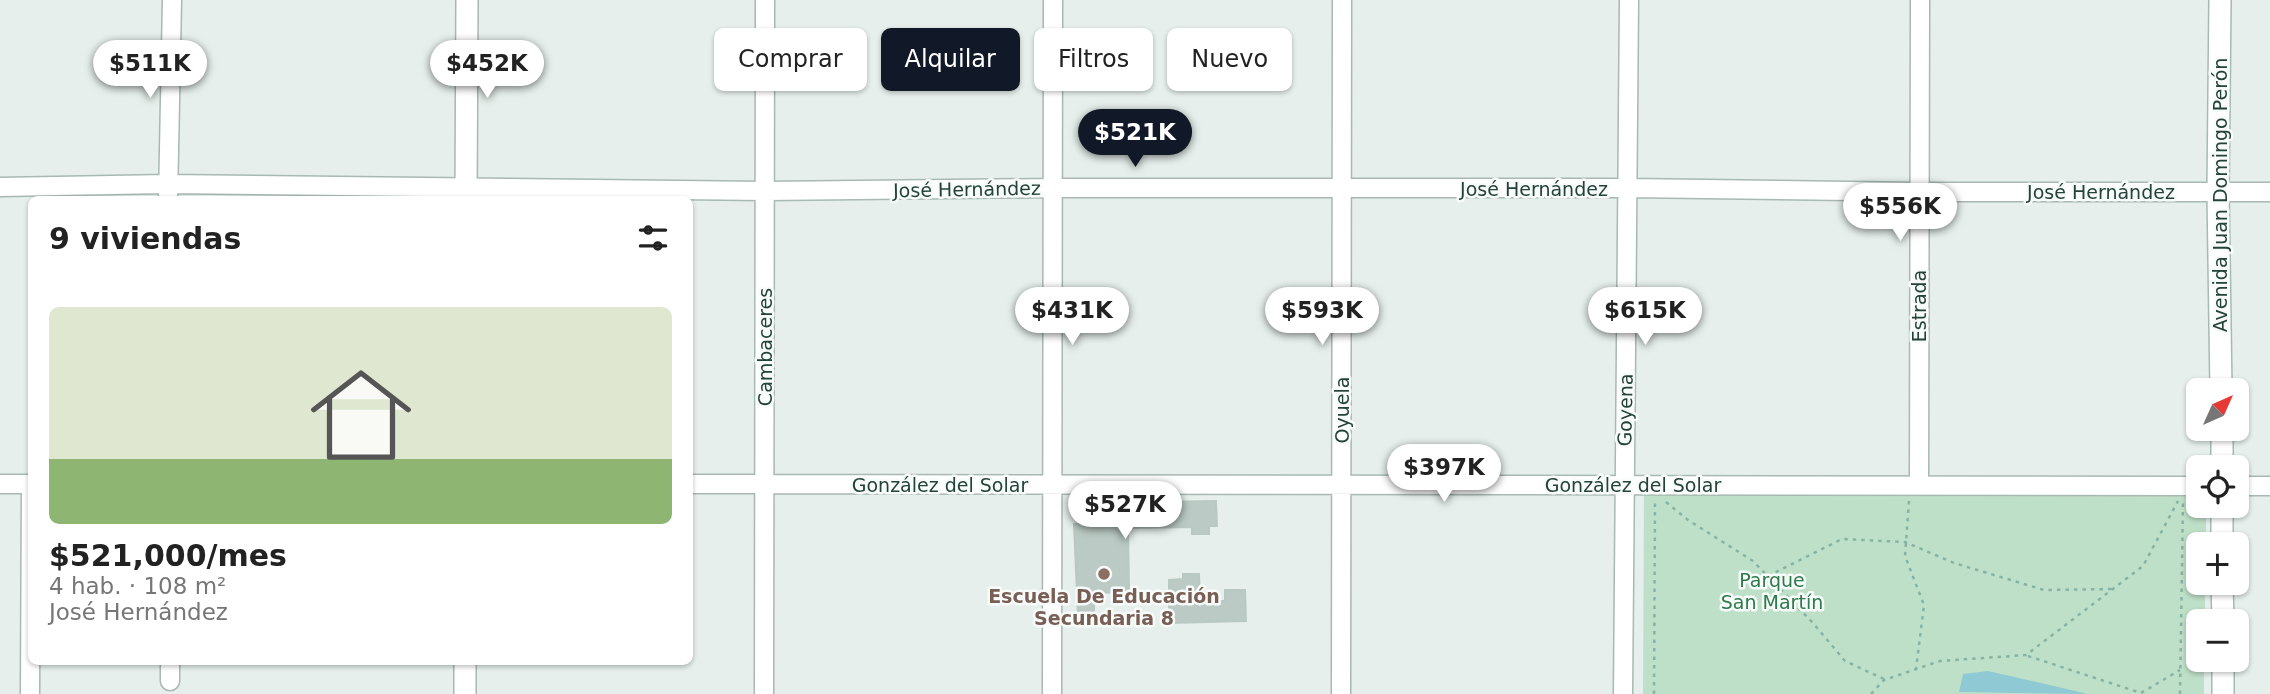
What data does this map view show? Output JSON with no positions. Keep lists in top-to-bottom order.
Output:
{
  "streets": {
    "main road": ["Avenida Juan Domingo Perón"],
    "street": [
      "José Hernández",
      "Estrada",
      "Cambaceres",
      "Oyuela",
      "Goyena",
      "González del Solar"
    ]
  },
  "crossings": [
    ["José Hernández", "Avenida Juan Domingo Perón"],
    ["José Hernández", "Estrada"],
    ["José Hernández", "Cambaceres"],
    ["José Hernández", "Oyuela"],
    ["José Hernández", "Goyena"],
    ["Estrada", "González del Solar"],
    ["Cambaceres", "González del Solar"],
    ["Oyuela", "González del Solar"],
    ["Goyena", "González del Solar"]
  ],
  "parks": ["Parque San Martín"],
  "places": ["Escuela De Educación Secundaria 8"],
  "north": "top right",
  "page": {
    "chip": [
      "Comprar",
      "Alquilar",
      "Filtros",
      "Nuevo"
    ],
    "price": [
      "$511K",
      "$452K",
      "$521K",
      "$556K",
      "$431K",
      "$593K",
      "$615K",
      "$397K",
      "$527K"
    ],
    "heading": "9 viviendas",
    "list": [
      {
        "name": "$521,000/mes",
        "note": "4 hab. · 108 m² · José Hernández"
      }
    ],
    "map_buttons": ["+", "−"]
  }
}
